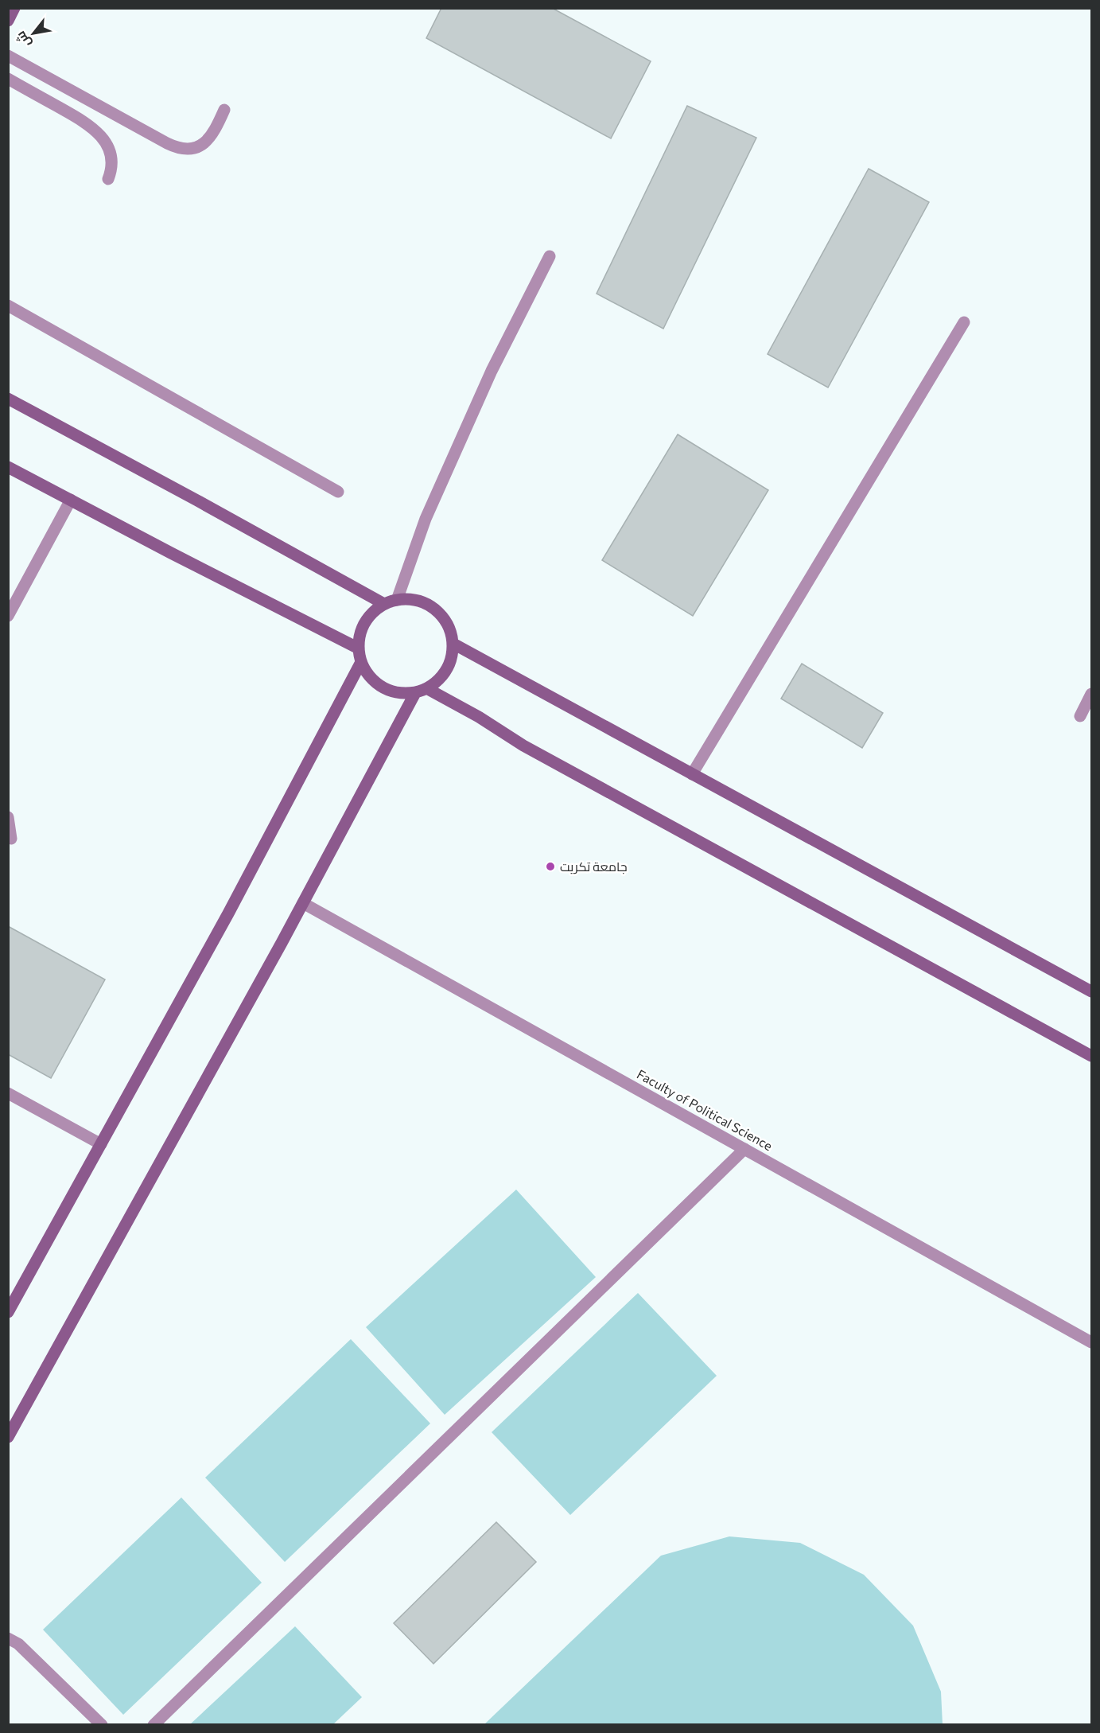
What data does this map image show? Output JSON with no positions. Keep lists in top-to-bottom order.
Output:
{
  "streets": {
    "street": ["Faculty of Political Science"]
  },
  "places": ["جامعة تكريت"],
  "north": "bottom left"
}
